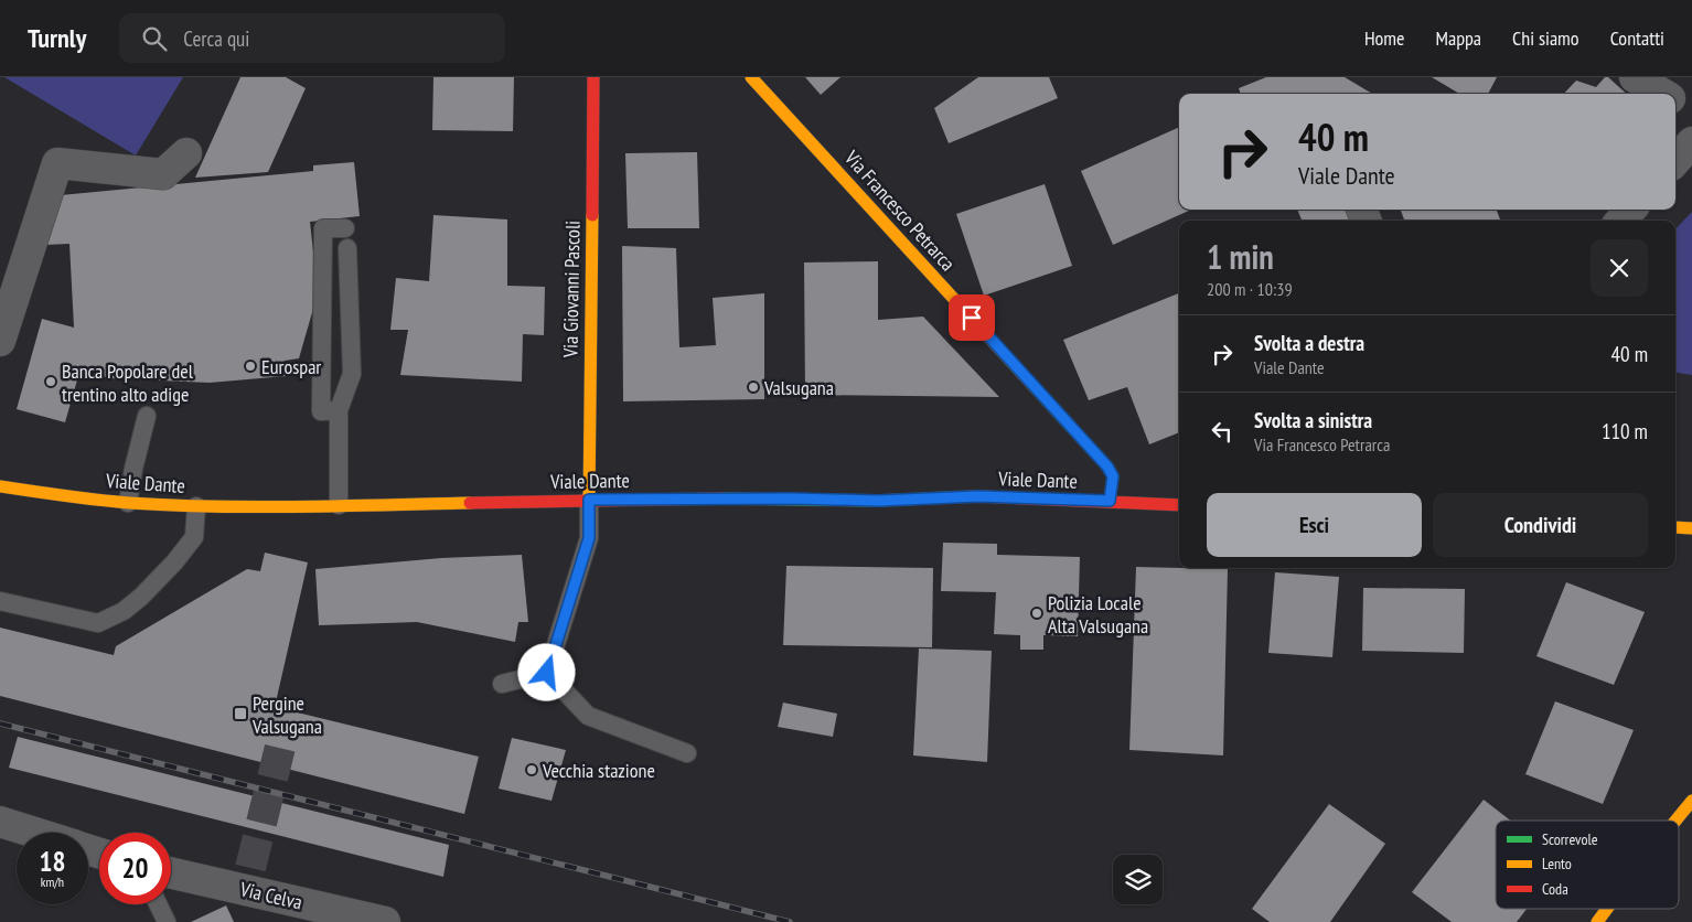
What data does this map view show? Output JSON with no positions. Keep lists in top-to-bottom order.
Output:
{
  "streets": {
    "main road": ["Via Francesco Petrarca", "Via Giovanni Pascoli", "Viale Dante"],
    "street": ["Via Celva"]
  },
  "crossings": [
    ["Via Francesco Petrarca", "Viale Dante"],
    ["Via Giovanni Pascoli", "Viale Dante"]
  ],
  "places": {
    "other": [
      "Eurospar",
      "Banca Popolare del trentino alto adige",
      "Valsugana",
      "Polizia Locale Alta Valsugana",
      "Vecchia stazione"
    ],
    "transit": ["Pergine Valsugana"]
  },
  "legend": ["Scorrevole", "Lento", "Coda"],
  "page": {
    "header": "Turnly",
    "search": "Cerca qui",
    "nav": [
      "Home",
      "Mappa",
      "Chi siamo",
      "Contatti"
    ],
    "turn": ["40 m", "Viale Dante"],
    "heading": ["1 min", "200 m · 10:39"],
    "list": [
      {
        "name": "Svolta a destra",
        "note": "Viale Dante",
        "value": "40 m"
      },
      {
        "name": "Svolta a sinistra",
        "note": "Via Francesco Petrarca",
        "value": "110 m"
      }
    ],
    "buttons": ["Esci", "Condividi"],
    "speed": "18 km/h",
    "limit": "20"
  }
}
